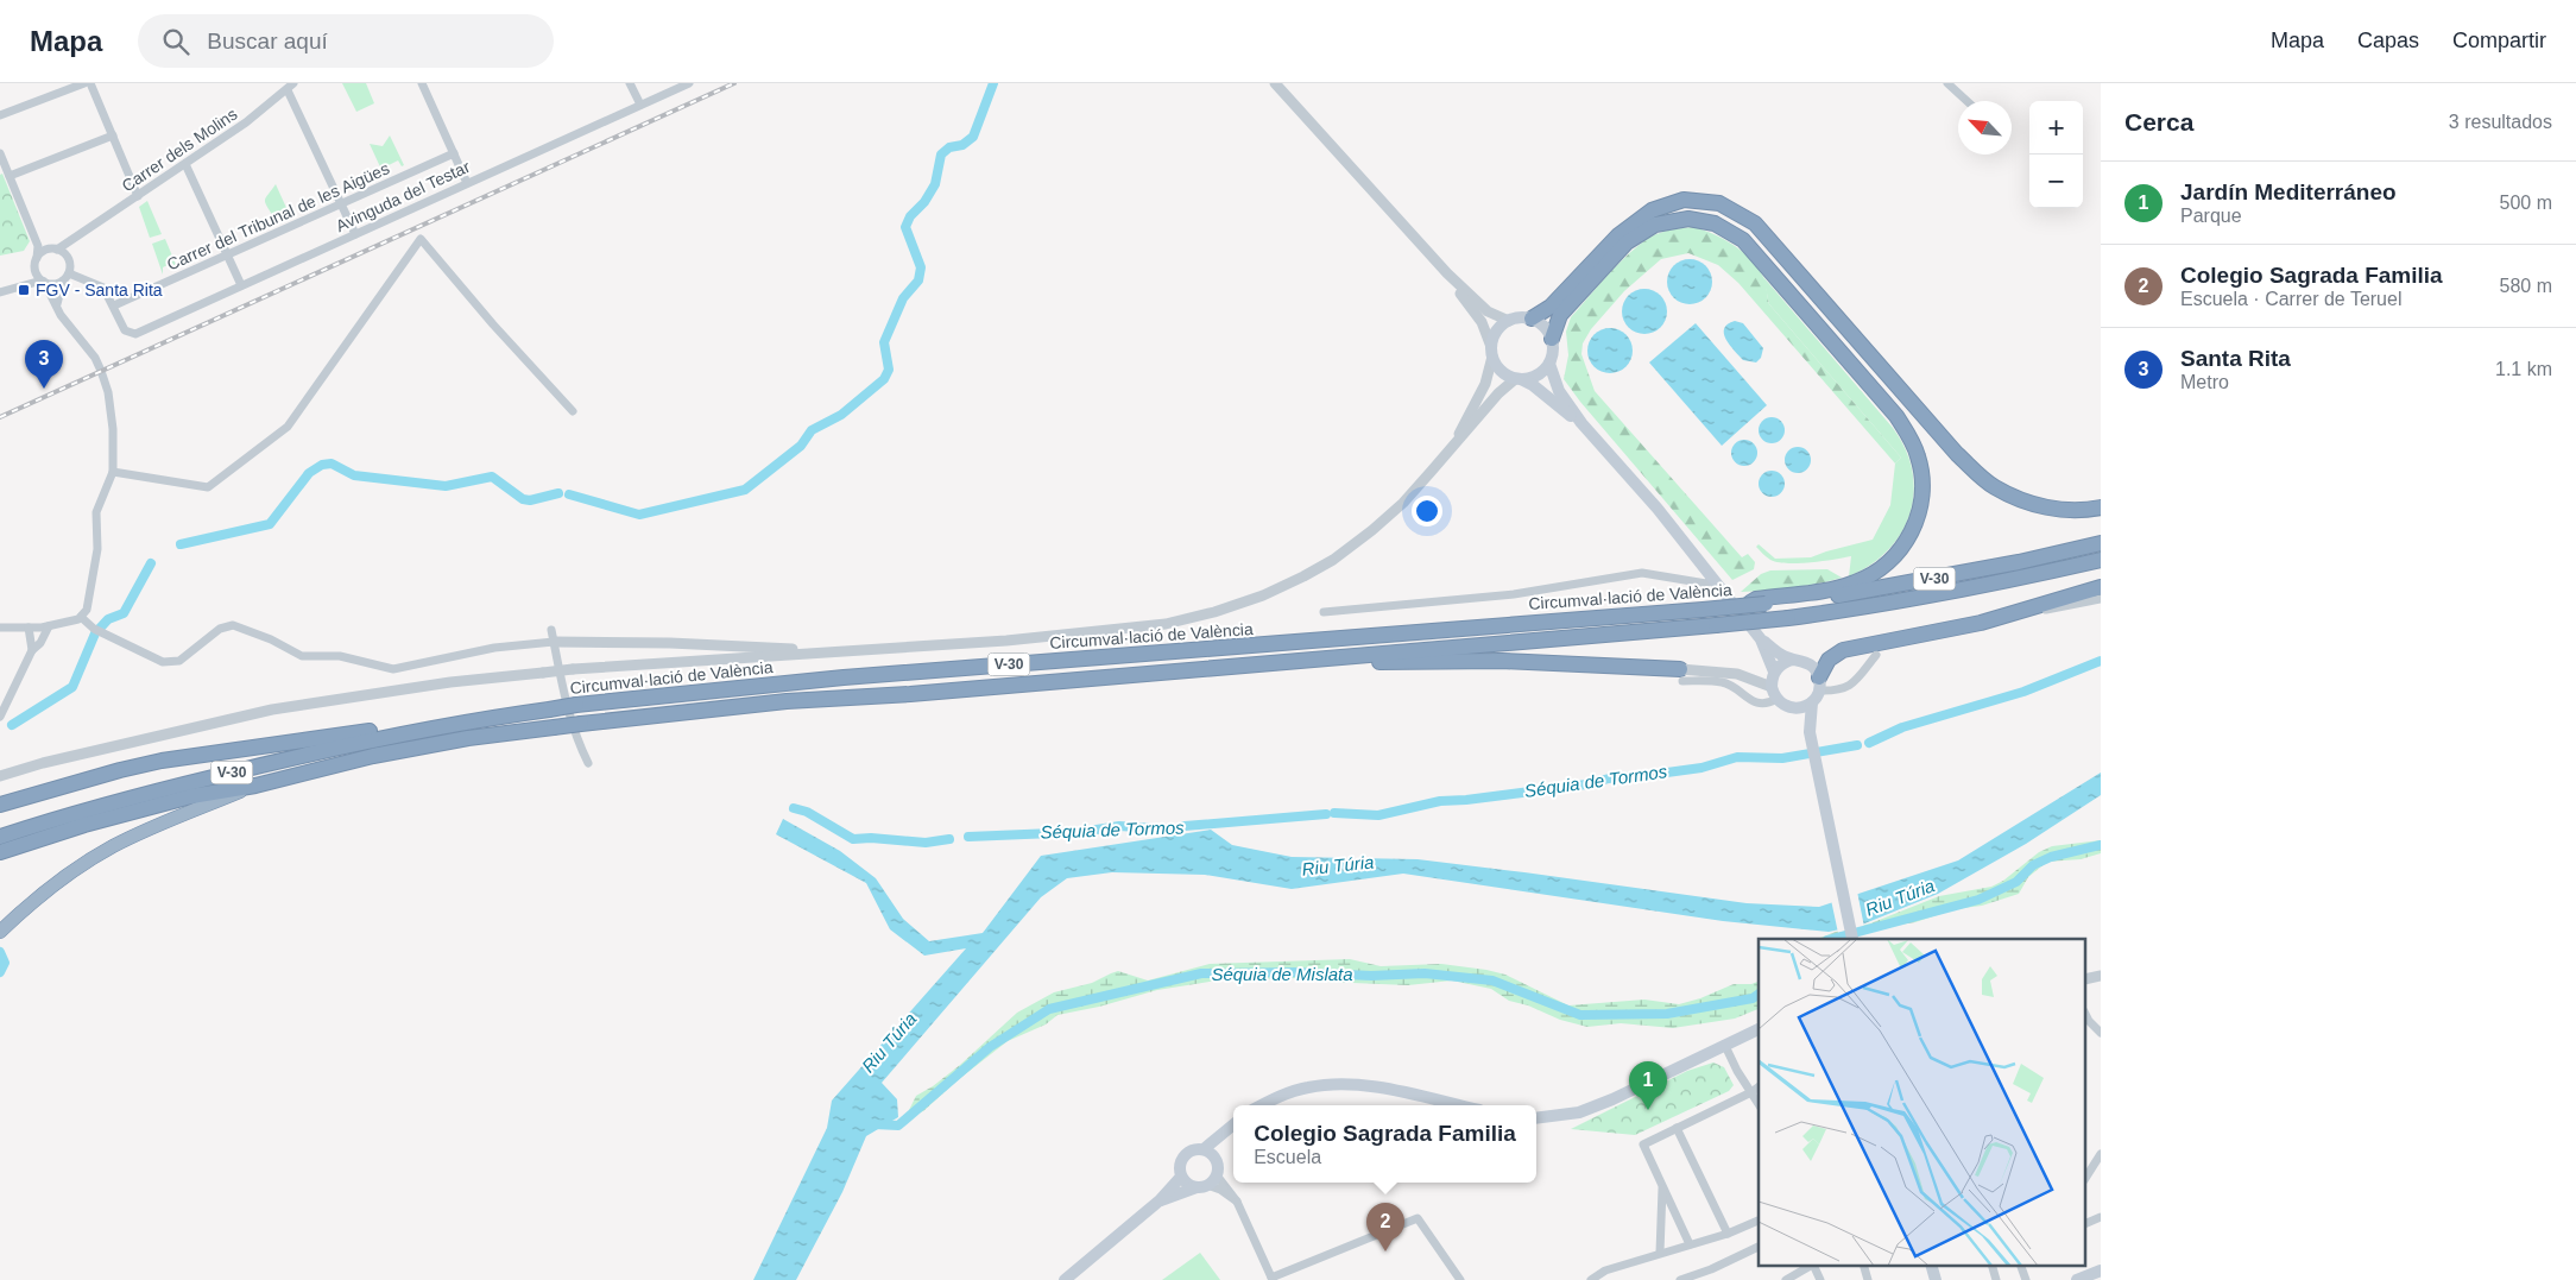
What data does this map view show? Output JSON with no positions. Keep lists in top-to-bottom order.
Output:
{
  "streets": {
    "highway": ["V-30", "Circumval·lació de València"],
    "street": ["Carrer dels Molins", "Avinguda del Testar", "Carrer del Tribunal de les Aigües"]
  },
  "crossings": [
    ["Avinguda del Testar", "Carrer del Tribunal de les Aigües"]
  ],
  "water": ["Séquia de Tormos", "Riu Túria", "Séquia de Mislata"],
  "places": {
    "transit": ["FGV - Santa Rita"]
  },
  "north": "top left",
  "page": {
    "header": "Mapa",
    "search": "Buscar aquí",
    "nav": ["Mapa", "Capas", "Compartir"],
    "heading": ["Cerca", "3 resultados"],
    "map_buttons": ["+", "−"],
    "list": [
      {
        "mark": "1",
        "name": "Jardín Mediterráneo",
        "note": "Parque",
        "value": "500 m"
      },
      {
        "mark": "2",
        "name": "Colegio Sagrada Familia",
        "note": "Escuela · Carrer de Teruel",
        "value": "580 m"
      },
      {
        "mark": "3",
        "name": "Santa Rita",
        "note": "Metro",
        "value": "1.1 km"
      }
    ],
    "pins": ["3", "1", "2"],
    "popup": ["Colegio Sagrada Familia", "Escuela"]
  }
}
